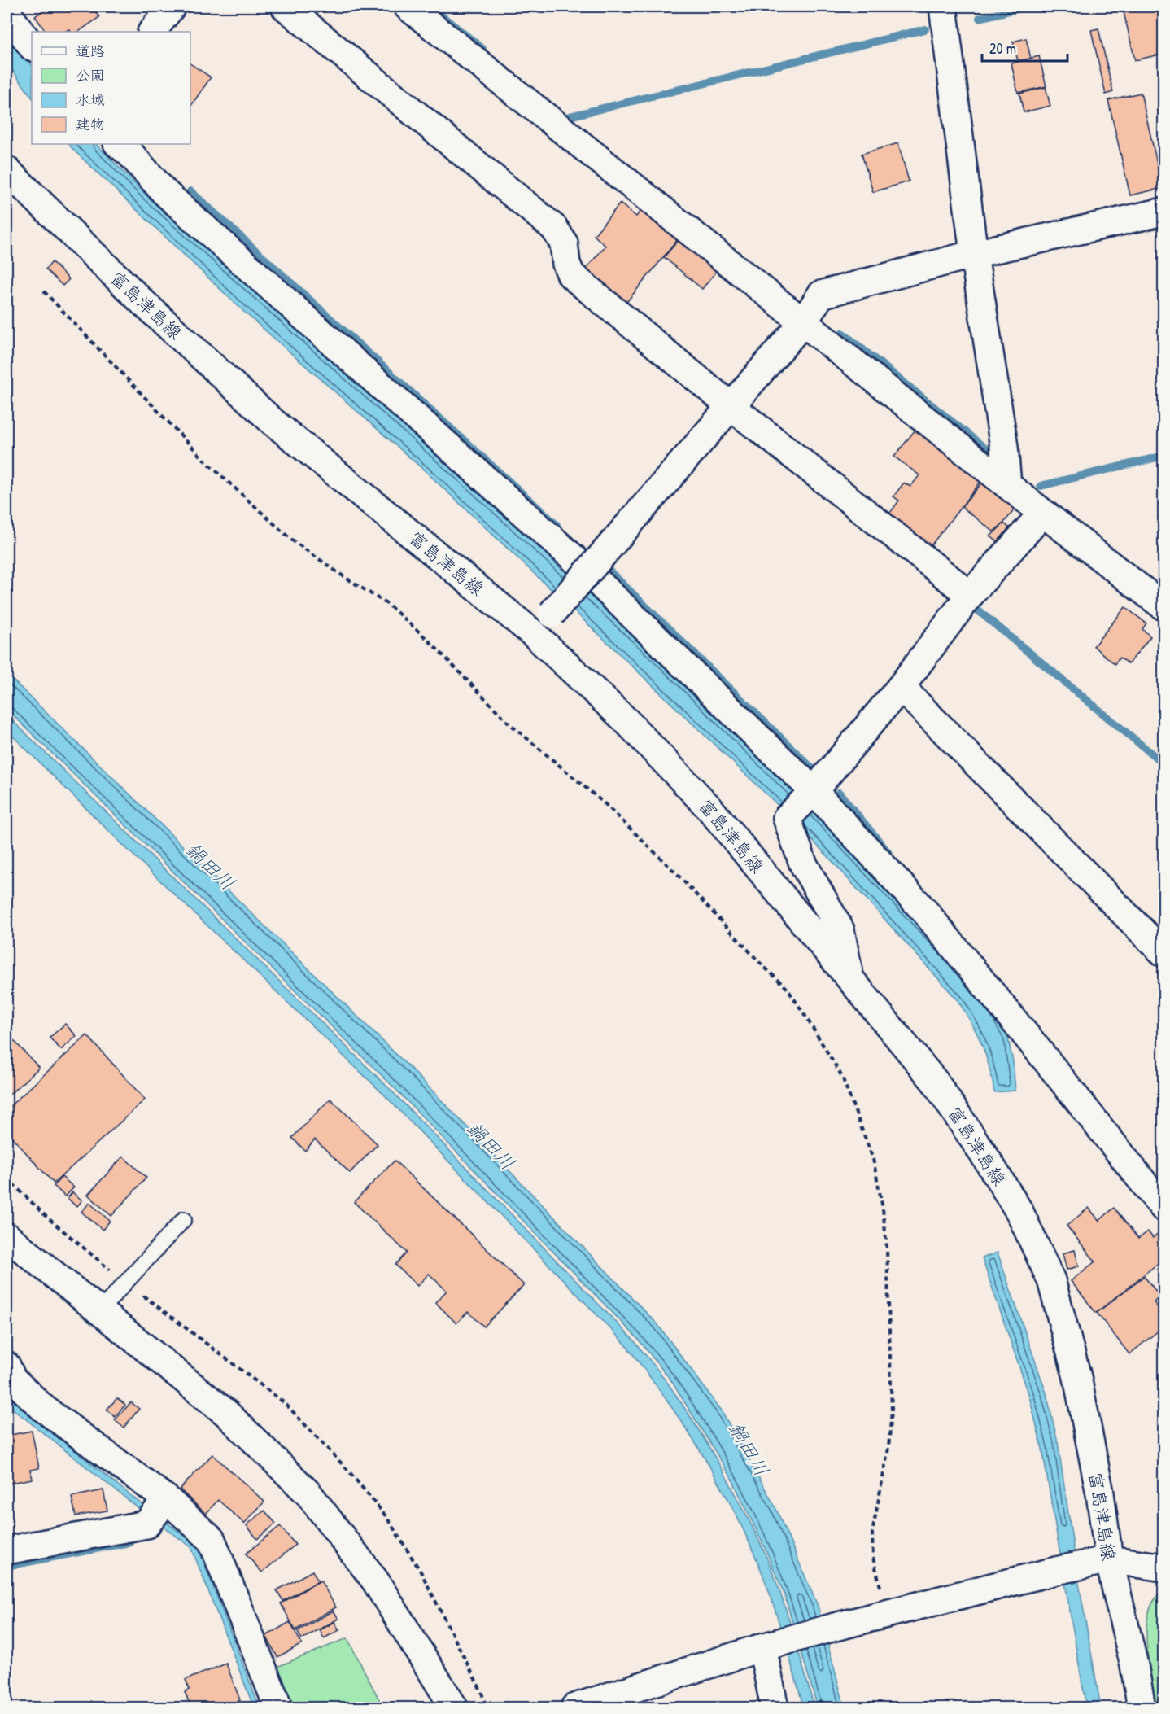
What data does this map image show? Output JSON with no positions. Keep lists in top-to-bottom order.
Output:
{
  "streets": {
    "street": ["富島津島線"]
  },
  "water": ["鍋田川"],
  "legend": [
    "道路",
    "公園",
    "水域",
    "建物"
  ],
  "scale_bar": "20 m"
}
